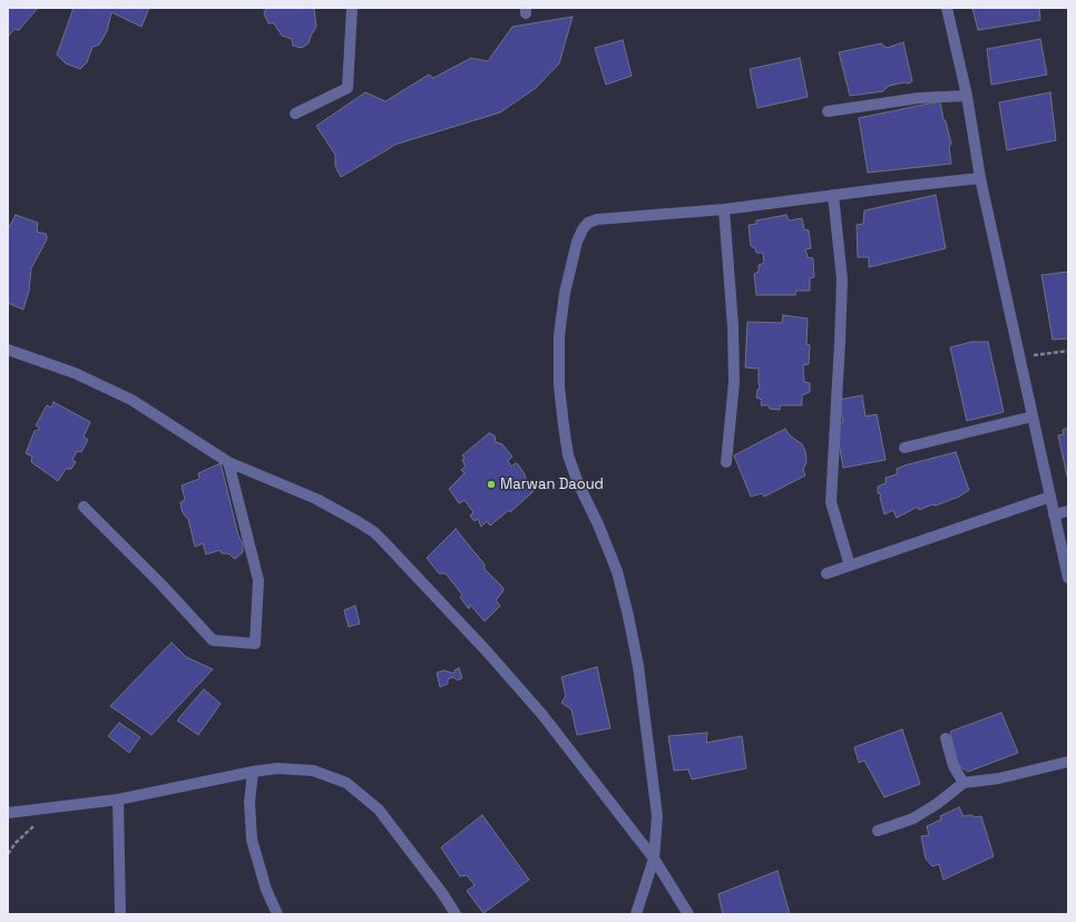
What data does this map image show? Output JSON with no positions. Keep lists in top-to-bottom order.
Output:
{
  "places": ["Marwan Daoud"]
}
